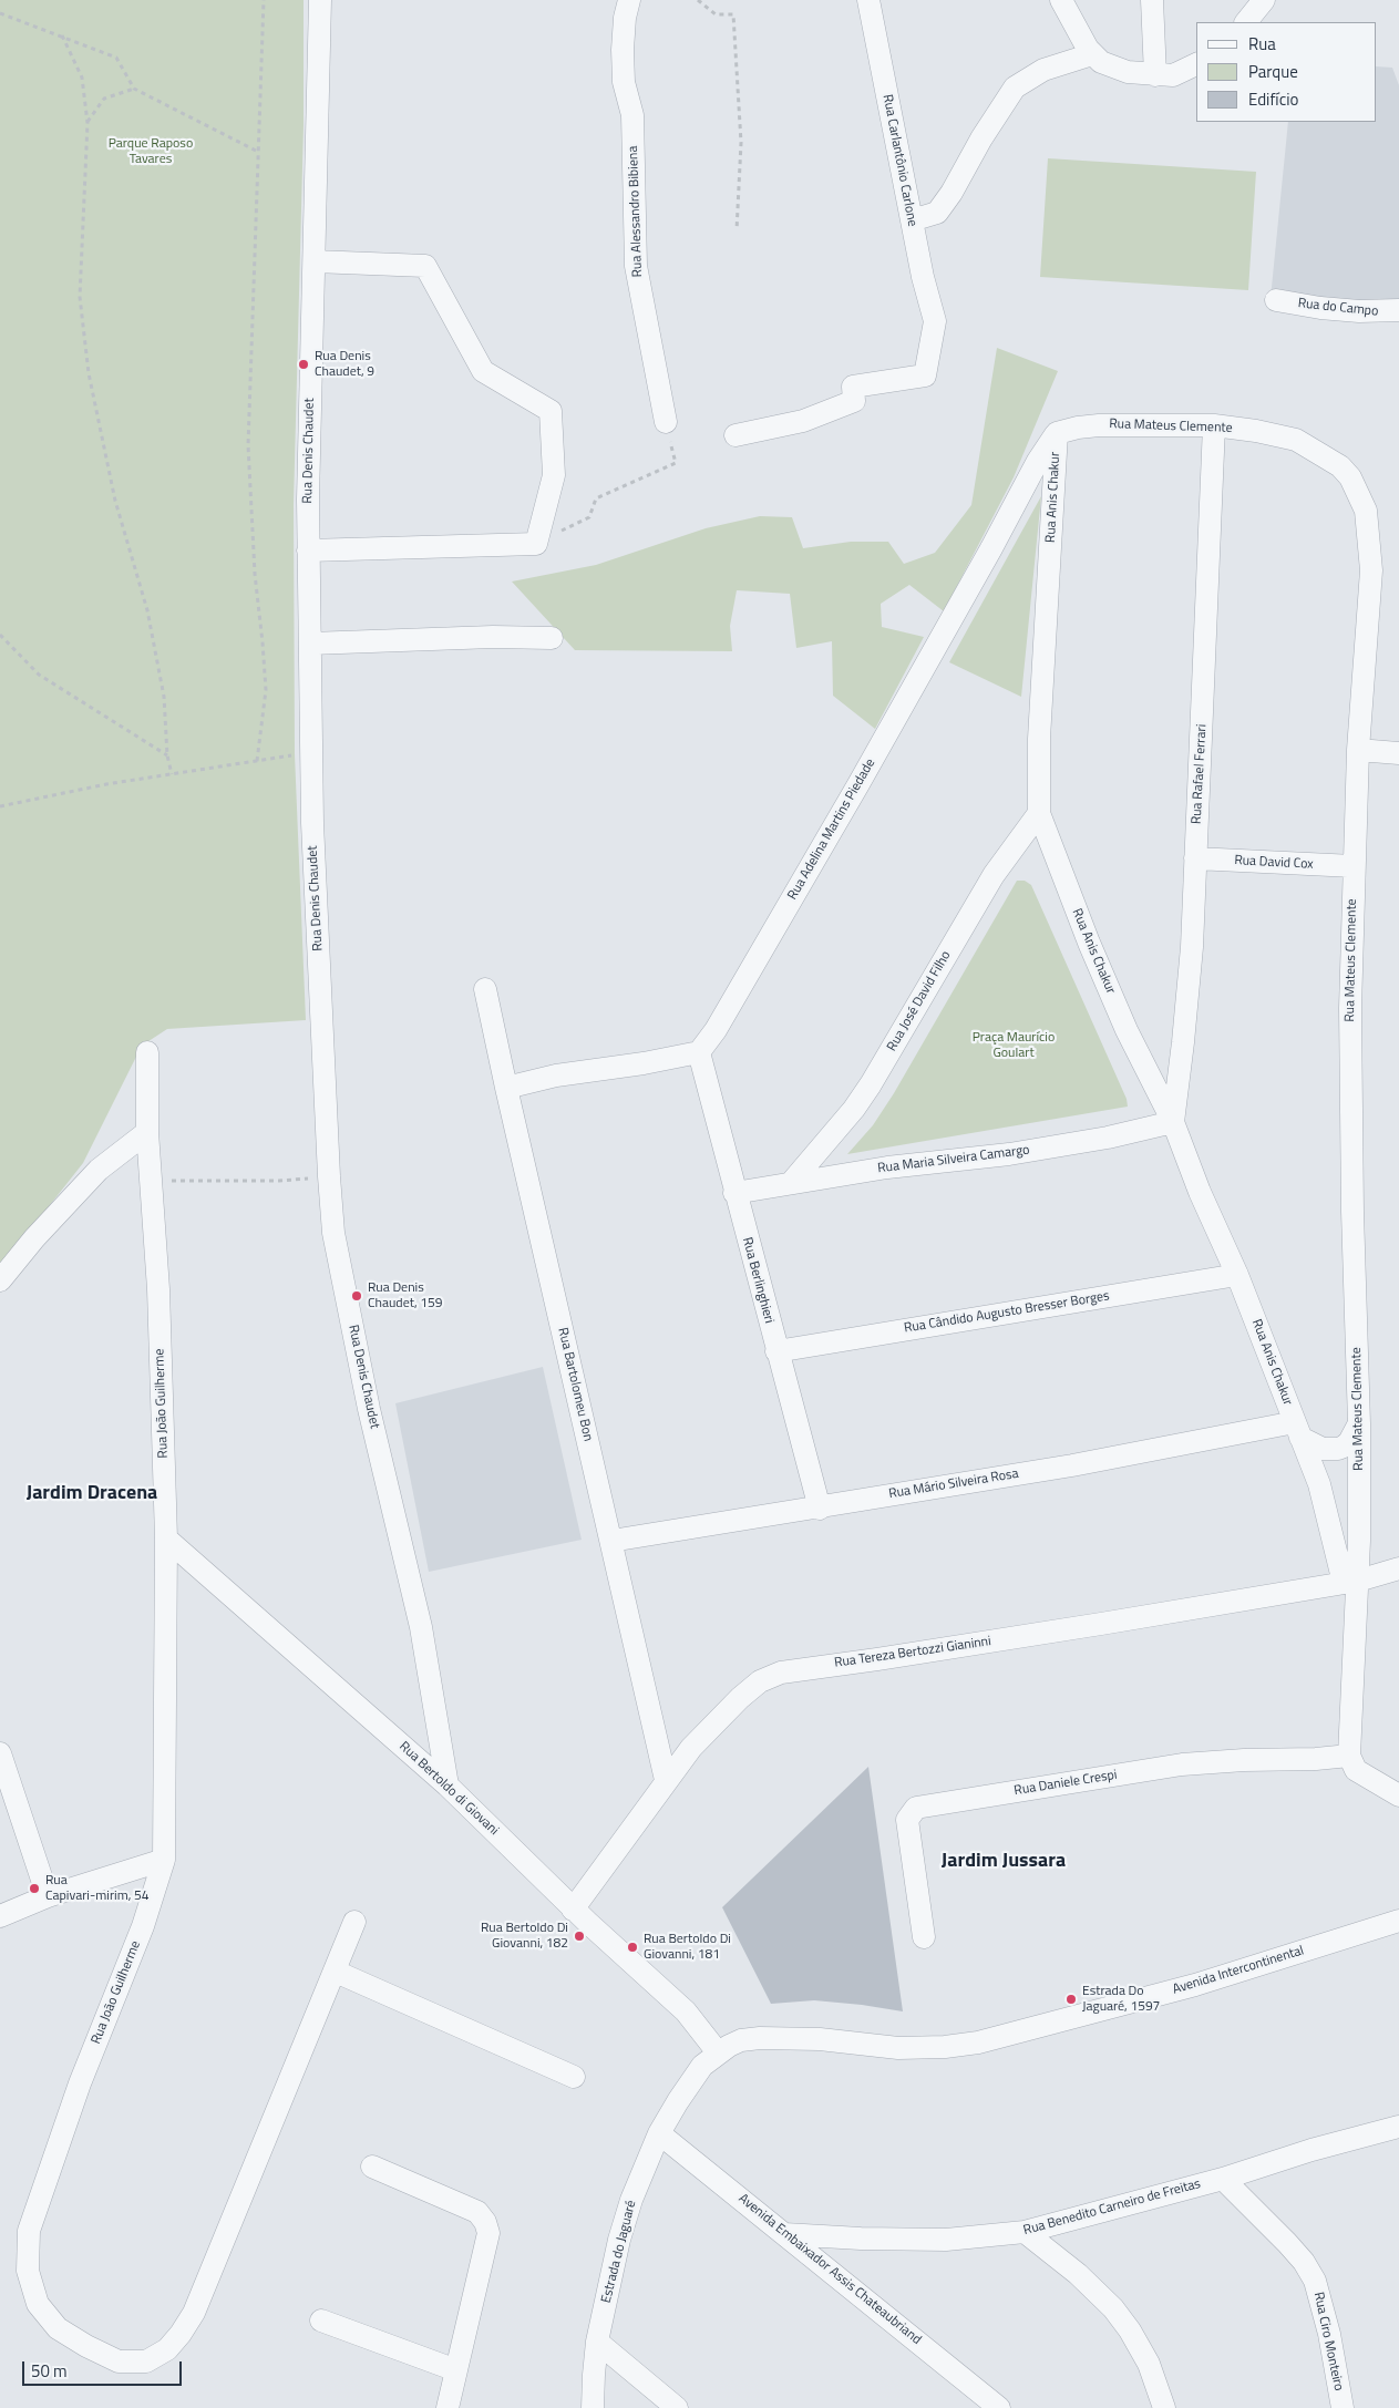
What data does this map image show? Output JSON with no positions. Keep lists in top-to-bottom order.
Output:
{
  "streets": {
    "street": [
      "Rua Carlantônio Carlone",
      "Rua Alessandro Bibiena",
      "Rua do Campo",
      "Rua Mateus Clemente",
      "Rua Denis Chaudet",
      "Rua Anis Chakur",
      "Rua Rafael Ferrari",
      "Rua Adelina Martins Piedade",
      "Rua David Cox",
      "Rua José David Filho",
      "Rua Maria Silveira Camargo",
      "Rua Berlinghieri",
      "Rua Cândido Augusto Bresser Borges",
      "Rua Bartolomeu Bon",
      "Rua João Guilherme",
      "Rua Mário Silveira Rosa",
      "Rua Tereza Bertozzi Gianinni",
      "Rua Daniele Crespi",
      "Rua Bertoldo di Giovani",
      "Avenida Intercontinental",
      "Rua Benedito Carneiro de Freitas",
      "Estrada do Jaguaré",
      "Avenida Embaixador Assis Chateaubriand",
      "Rua Ciro Monteiro"
    ]
  },
  "crossings": [
    ["Rua Mateus Clemente", "Rua Anis Chakur"],
    ["Rua Mateus Clemente", "Rua Rafael Ferrari"],
    ["Rua Mateus Clemente", "Rua Adelina Martins Piedade"],
    ["Rua Mateus Clemente", "Rua David Cox"],
    ["Rua Mateus Clemente", "Rua Tereza Bertozzi Gianinni"],
    ["Rua Mateus Clemente", "Rua Daniele Crespi"],
    ["Rua Denis Chaudet", "Rua Bertoldo di Giovani"],
    ["Rua Anis Chakur", "Rua Rafael Ferrari"],
    ["Rua Anis Chakur", "Rua Adelina Martins Piedade"],
    ["Rua Anis Chakur", "Rua José David Filho"],
    ["Rua Anis Chakur", "Rua Maria Silveira Camargo"],
    ["Rua Anis Chakur", "Rua Cândido Augusto Bresser Borges"],
    ["Rua Anis Chakur", "Rua Mário Silveira Rosa"],
    ["Rua Anis Chakur", "Rua Tereza Bertozzi Gianinni"],
    ["Rua Rafael Ferrari", "Rua David Cox"],
    ["Rua Rafael Ferrari", "Rua Maria Silveira Camargo"],
    ["Rua Adelina Martins Piedade", "Rua Berlinghieri"],
    ["Rua José David Filho", "Rua Maria Silveira Camargo"],
    ["Rua Maria Silveira Camargo", "Rua Berlinghieri"],
    ["Rua Berlinghieri", "Rua Cândido Augusto Bresser Borges"],
    ["Rua Berlinghieri", "Rua Mário Silveira Rosa"],
    ["Rua Bartolomeu Bon", "Rua Mário Silveira Rosa"],
    ["Rua Bartolomeu Bon", "Rua Tereza Bertozzi Gianinni"],
    ["Rua João Guilherme", "Rua Bertoldo di Giovani"],
    ["Rua Tereza Bertozzi Gianinni", "Rua Bertoldo di Giovani"],
    ["Rua Bertoldo di Giovani", "Avenida Intercontinental"],
    ["Rua Bertoldo di Giovani", "Estrada do Jaguaré"],
    ["Avenida Intercontinental", "Estrada do Jaguaré"],
    ["Rua Benedito Carneiro de Freitas", "Avenida Embaixador Assis Chateaubriand"],
    ["Rua Benedito Carneiro de Freitas", "Rua Ciro Monteiro"],
    ["Estrada do Jaguaré", "Avenida Embaixador Assis Chateaubriand"]
  ],
  "districts": ["Jardim Dracena", "Jardim Jussara"],
  "parks": ["Parque Raposo Tavares", "Praça Maurício Goulart"],
  "places": [
    "Rua Denis Chaudet, 9",
    "Rua Denis Chaudet, 159",
    "Rua Capivari-mirim, 54",
    "Rua Bertoldo Di Giovanni, 182",
    "Rua Bertoldo Di Giovanni, 181",
    "Estrada Do Jaguaré, 1597"
  ],
  "legend": ["Rua", "Parque", "Edifício"],
  "scale_bar": "50 m"
}
